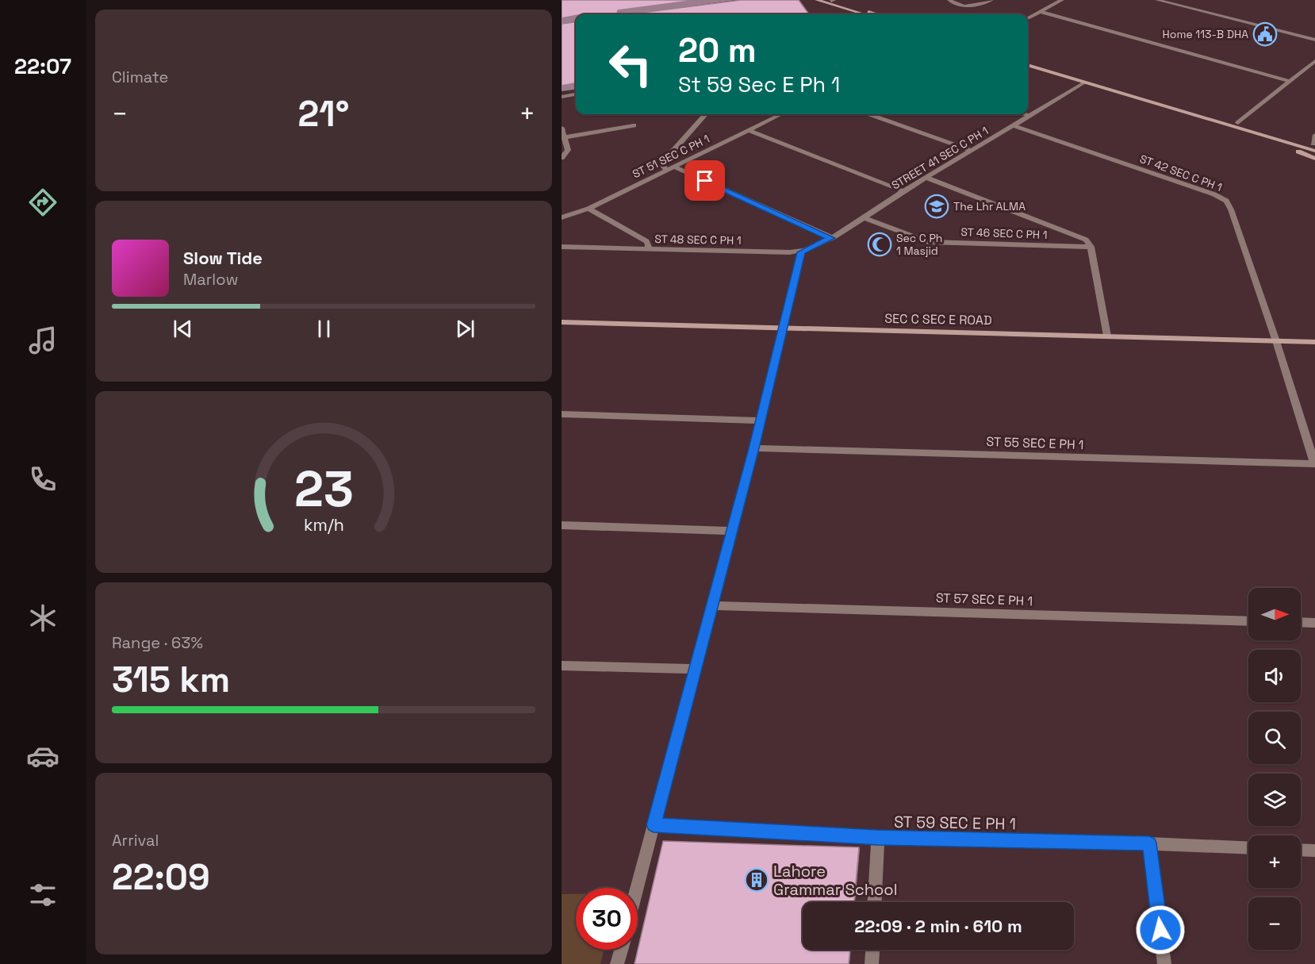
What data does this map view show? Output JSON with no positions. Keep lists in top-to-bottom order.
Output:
{
  "streets": {
    "main road": ["SEC C SEC E ROAD"],
    "street": [
      "ST 51 SEC C PH 1",
      "STREET 41 SEC C PH 1",
      "ST 42 SEC C PH 1",
      "ST 46 SEC C PH 1",
      "ST 48 SEC C PH 1",
      "ST 55 SEC E PH 1",
      "ST 57 SEC E PH 1",
      "ST 59 SEC E PH 1"
    ]
  },
  "crossings": [
    ["STREET 41 SEC C PH 1", "ST 42 SEC C PH 1"],
    ["STREET 41 SEC C PH 1", "ST 46 SEC C PH 1"],
    ["STREET 41 SEC C PH 1", "ST 48 SEC C PH 1"],
    ["ST 42 SEC C PH 1", "SEC C SEC E ROAD"]
  ],
  "places": {
    "public building": ["Home 113-B DHA"],
    "school or university": ["The Lhr ALMA"],
    "mosque": ["Sec C Ph 1 Masjid"],
    "building": ["Lahore Grammar School"]
  },
  "north": "right",
  "page": {
    "tabs": "22:07",
    "tile": [
      "Climate",
      ["Range · 63%", "315 km"],
      ["Arrival", "22:09"]
    ],
    "turn": ["20 m", "St 59 Sec E Ph 1"],
    "heat": ["−", "21°", "+"],
    "song": ["Slow Tide", "Marlow"],
    "map_buttons": ["+", "−"],
    "limit": "30",
    "trip": "22:09 · 2 min · 610 m",
    "gauge": ["23", "km/h"]
  }
}
